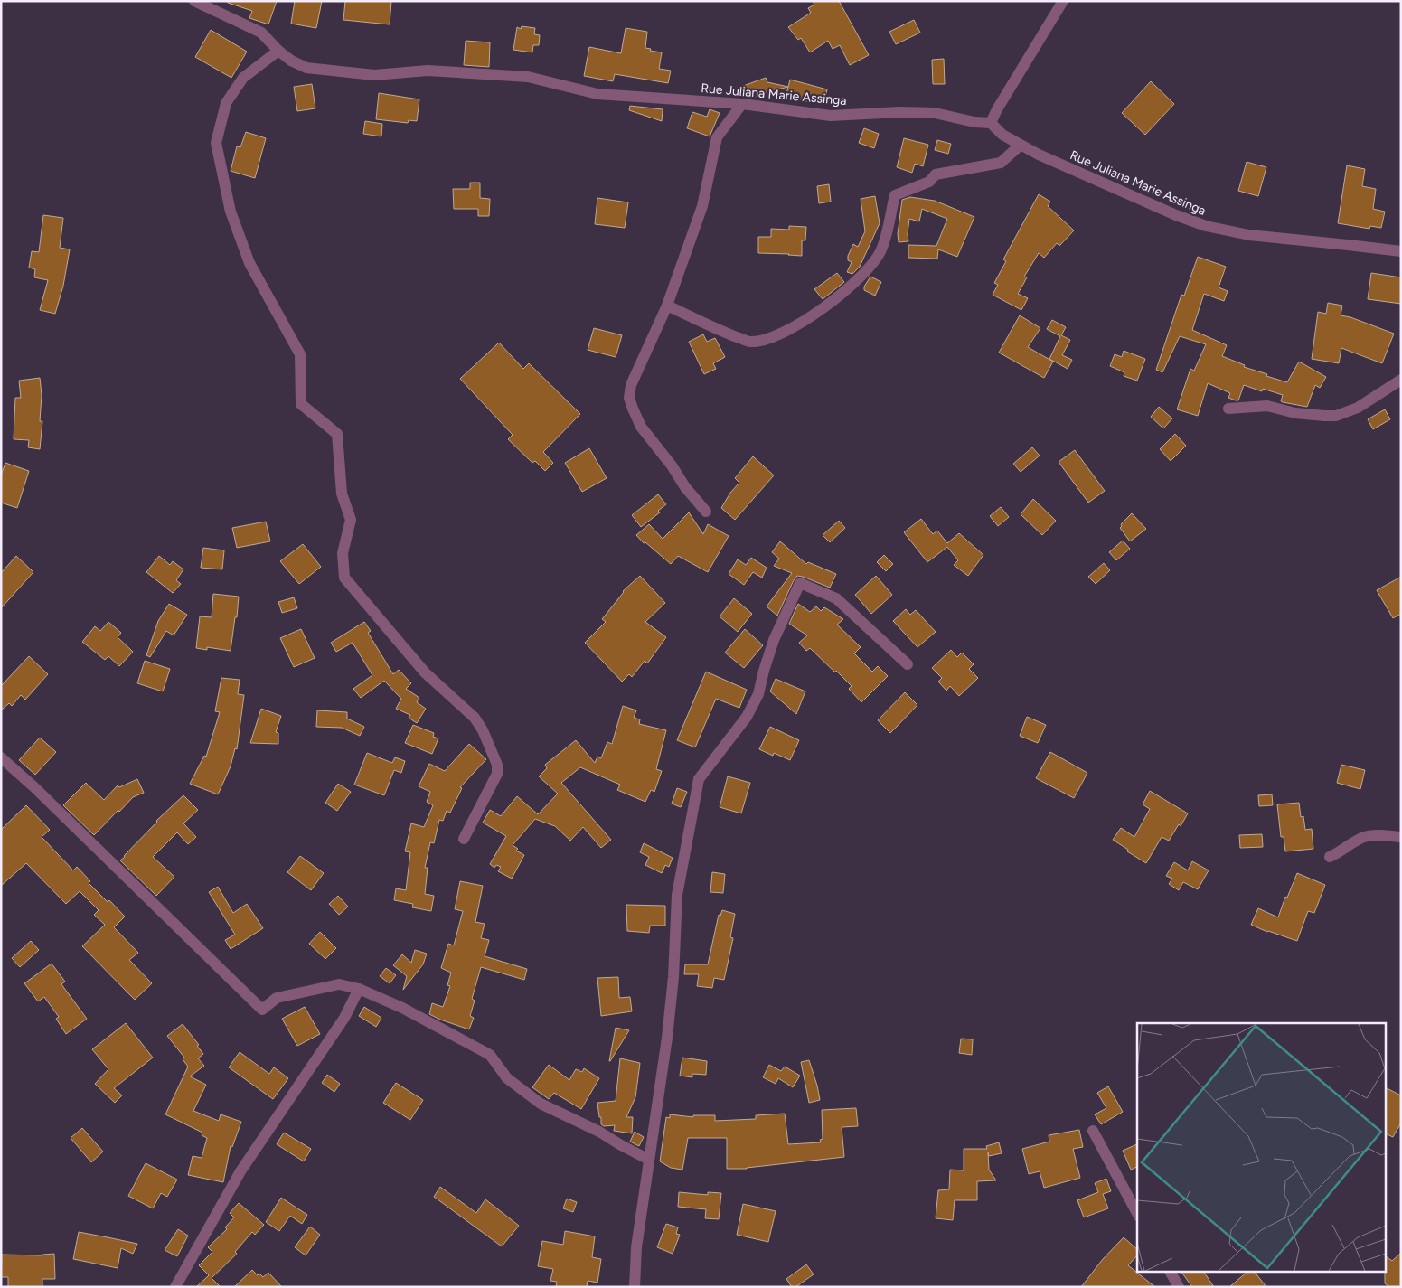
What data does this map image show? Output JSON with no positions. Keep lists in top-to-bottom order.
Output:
{
  "streets": {
    "street": ["Rue Juliana Marie Assinga"]
  }
}
